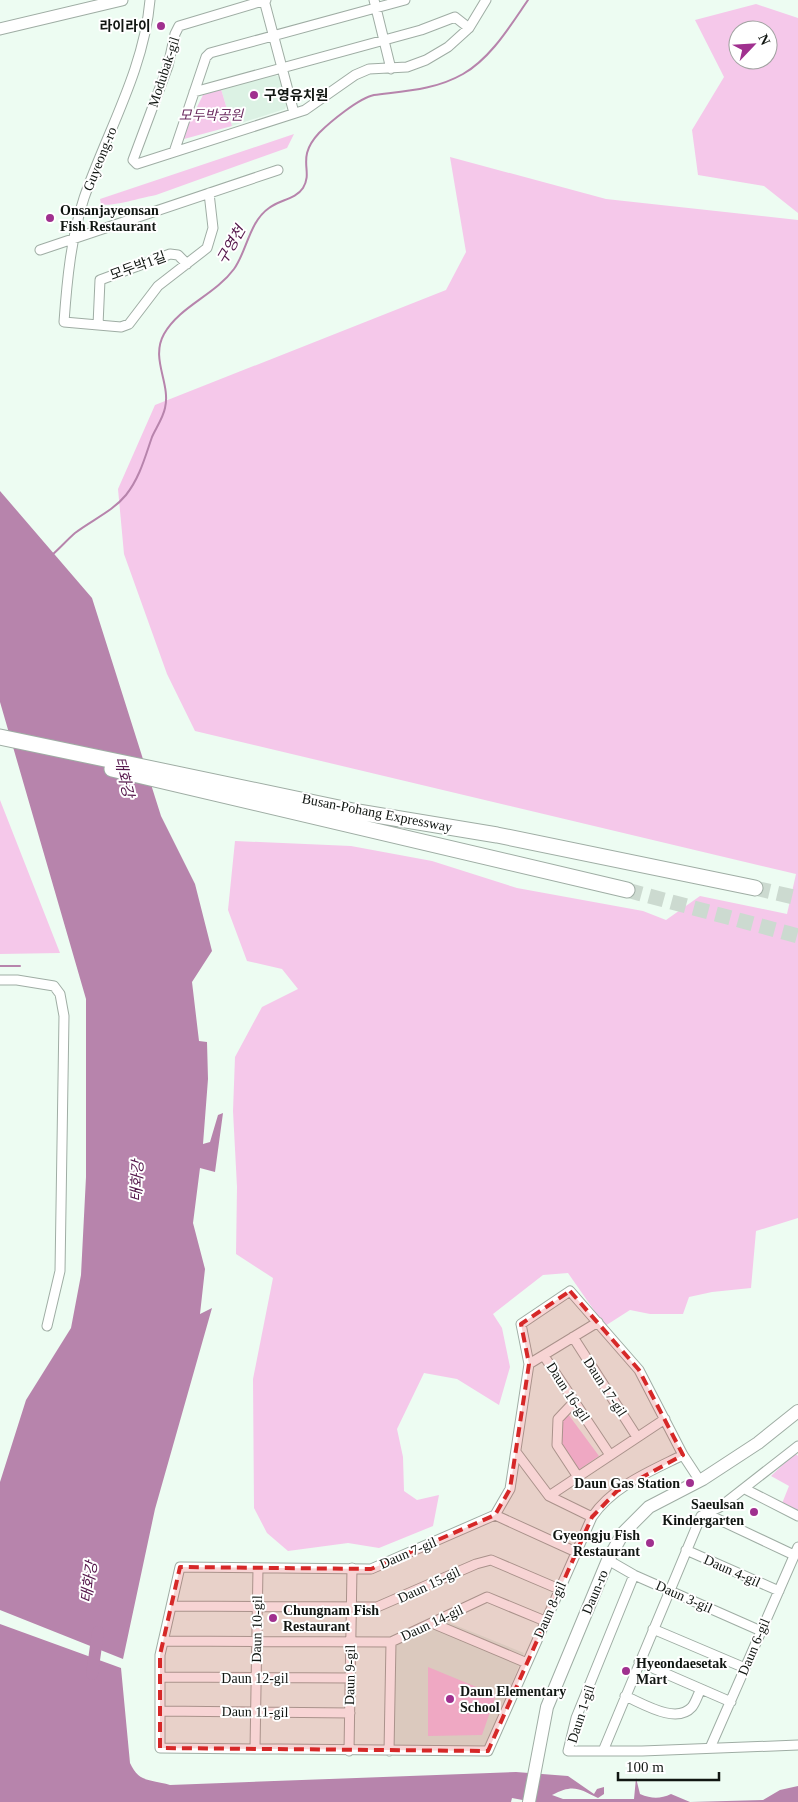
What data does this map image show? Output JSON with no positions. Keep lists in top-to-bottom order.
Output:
{
  "streets": {
    "highway": ["Busan-Pohang Expressway"],
    "main road": ["Daun-ro"],
    "street": [
      "Modubak-gil",
      "Guyeong-ro",
      "모두박1길",
      "Daun 17-gil",
      "Daun 16-gil",
      "Daun 7-gil",
      "Daun 4-gil",
      "Daun 15-gil",
      "Daun 3-gil",
      "Daun 8-gil",
      "Daun 14-gil",
      "Daun 10-gil",
      "Daun 6-gil",
      "Daun 9-gil",
      "Daun 12-gil",
      "Daun 11-gil",
      "Daun 1-gil"
    ]
  },
  "crossings": [
    ["Guyeong-ro", "모두박1길"],
    ["Daun 17-gil", "Daun 16-gil"],
    ["Daun 7-gil", "Daun 15-gil"],
    ["Daun 7-gil", "Daun 8-gil"],
    ["Daun 7-gil", "Daun 14-gil"],
    ["Daun 7-gil", "Daun 10-gil"],
    ["Daun 7-gil", "Daun 9-gil"],
    ["Daun 7-gil", "Daun 12-gil"],
    ["Daun 7-gil", "Daun 11-gil"],
    ["Daun 4-gil", "Daun 6-gil"],
    ["Daun 15-gil", "Daun 8-gil"],
    ["Daun 15-gil", "Daun 10-gil"],
    ["Daun 15-gil", "Daun 9-gil"],
    ["Daun-ro", "Daun 3-gil"],
    ["Daun 3-gil", "Daun 6-gil"],
    ["Daun 3-gil", "Daun 1-gil"],
    ["Daun 8-gil", "Daun 14-gil"],
    ["Daun 14-gil", "Daun 10-gil"],
    ["Daun 14-gil", "Daun 9-gil"],
    ["Daun 10-gil", "Daun 12-gil"],
    ["Daun 10-gil", "Daun 11-gil"],
    ["Daun 6-gil", "Daun 1-gil"],
    ["Daun 9-gil", "Daun 12-gil"],
    ["Daun 9-gil", "Daun 11-gil"]
  ],
  "water": ["구영천", "태화강"],
  "parks": ["모두박공원"],
  "places": [
    "라이라이",
    "구영유치원",
    "Onsanjayeonsan Fish Restaurant",
    "Daun Gas Station",
    "Saeulsan Kindergarten",
    "Gyeongju Fish Restaurant",
    "Chungnam Fish Restaurant",
    "Hyeondaesetak Mart",
    "Daun Elementary School"
  ],
  "scale_bar": "100 m",
  "north": "top right"
}
